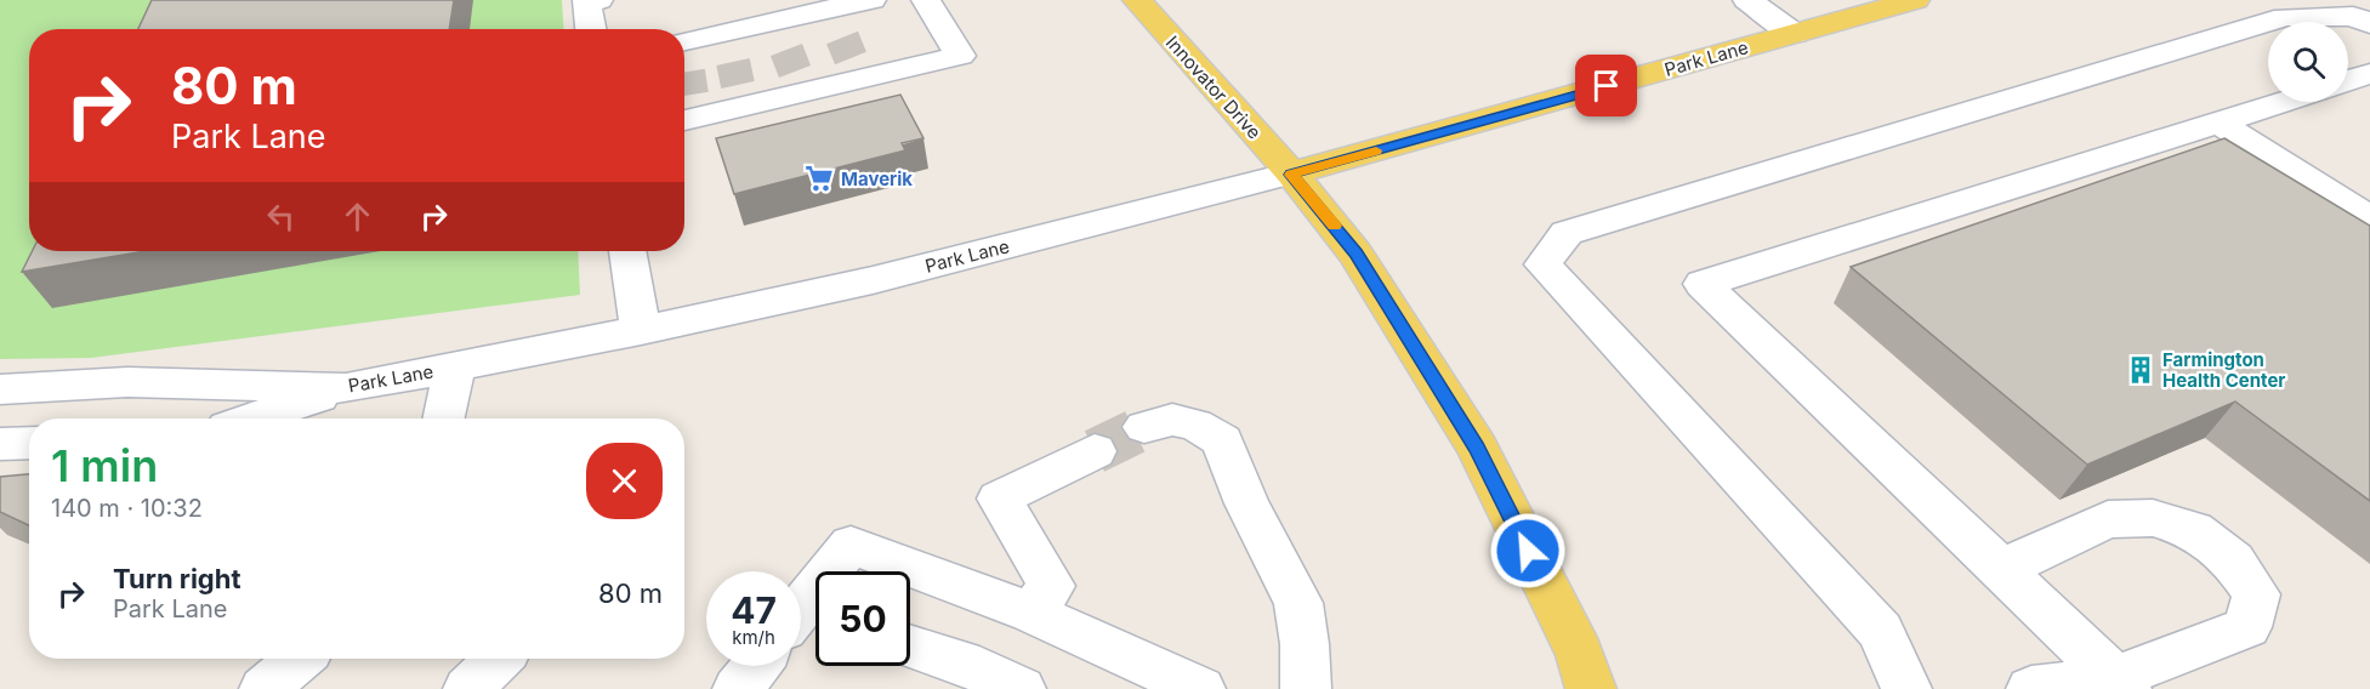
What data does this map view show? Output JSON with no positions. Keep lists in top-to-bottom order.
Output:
{
  "streets": {
    "main road": ["Park Lane", "Innovator Drive"]
  },
  "crossings": [
    ["Park Lane", "Innovator Drive"]
  ],
  "places": {
    "supermarket": ["Maverik"],
    "building": ["Farmington Health Center"]
  },
  "page": {
    "turn": ["80 m", "Park Lane"],
    "heading": ["1 min", "140 m · 10:32"],
    "list": [
      {
        "name": "Turn right",
        "note": "Park Lane",
        "value": "80 m"
      }
    ],
    "speed": "47 km/h",
    "limit": "50"
  }
}
